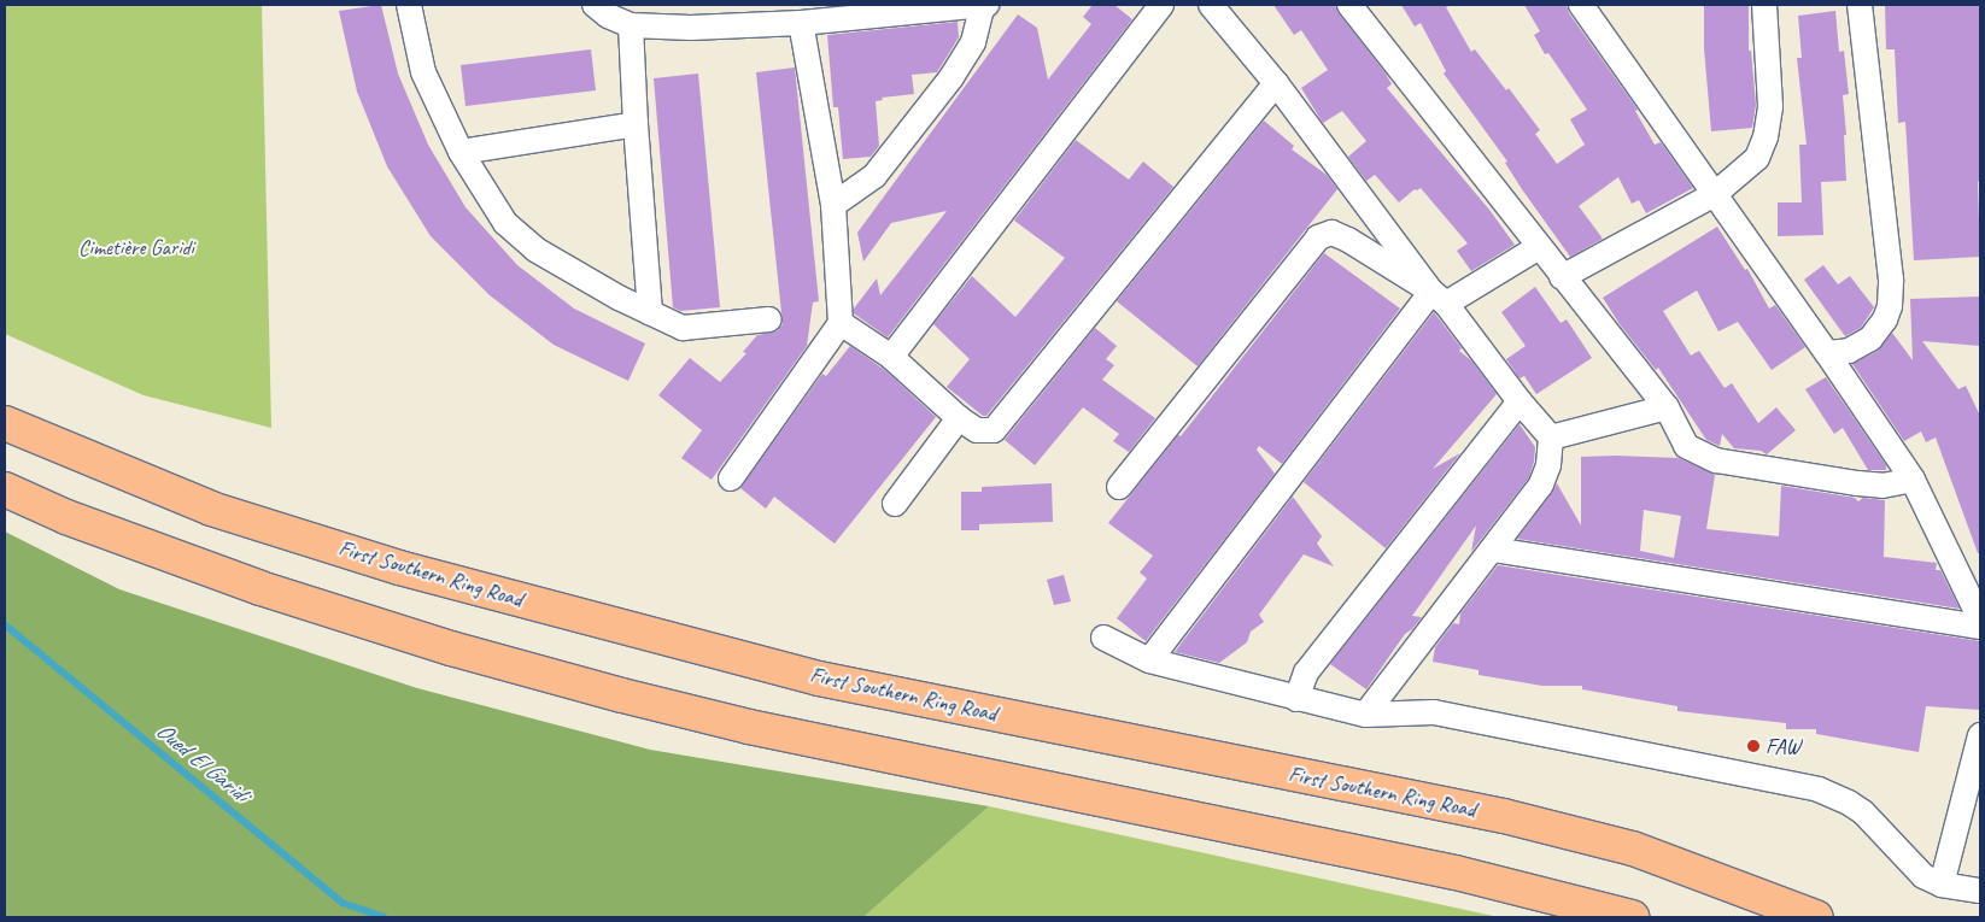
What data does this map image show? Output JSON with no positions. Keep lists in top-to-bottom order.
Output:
{
  "streets": {
    "highway": ["First Southern Ring Road"]
  },
  "water": ["Oued El Garidi"],
  "parks": ["Cimetière Garidi"],
  "places": ["FAW"]
}
